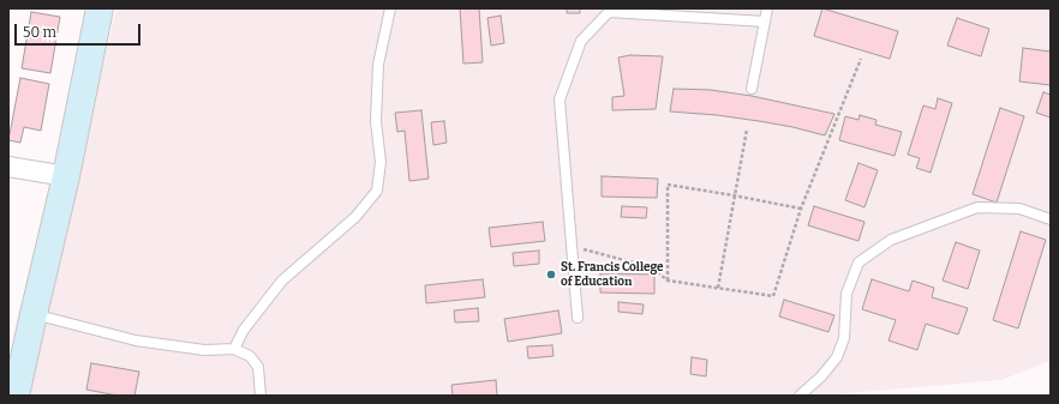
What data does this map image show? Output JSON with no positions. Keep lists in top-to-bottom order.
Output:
{
  "places": ["St. Francis College of Education"],
  "scale_bar": "50 m"
}
